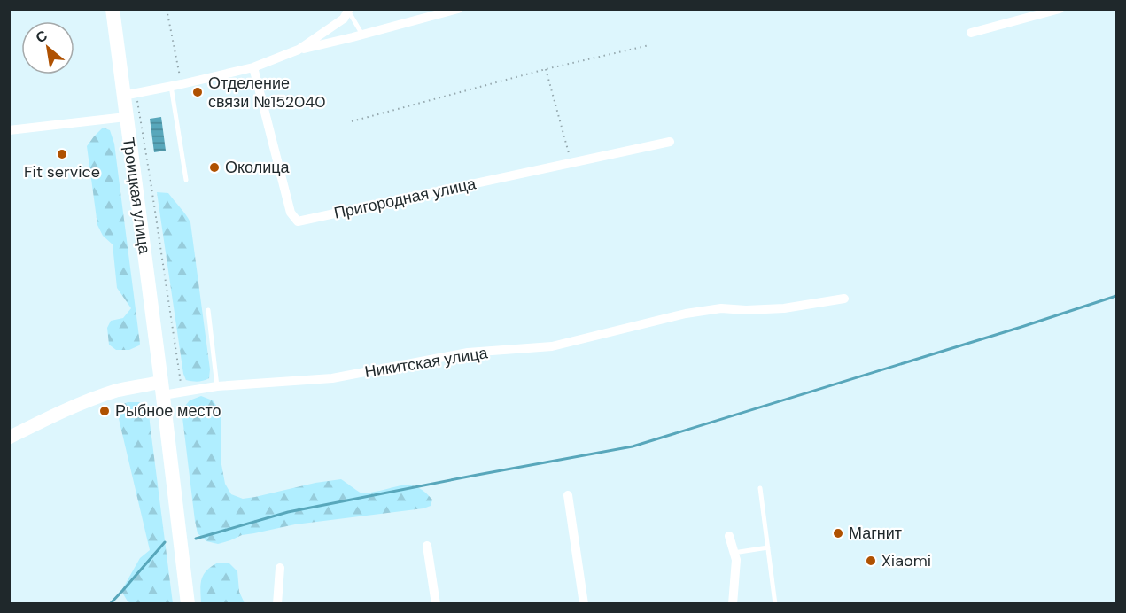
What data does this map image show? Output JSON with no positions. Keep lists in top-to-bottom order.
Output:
{
  "streets": {
    "main road": ["Троицкая улица"],
    "street": ["Пригородная улица", "Никитская улица"]
  },
  "crossings": [
    ["Троицкая улица", "Никитская улица"]
  ],
  "places": [
    "Отделение связи №152040",
    "Fit service",
    "Околица",
    "Рыбное место",
    "Магнит",
    "Xiaomi"
  ],
  "north": "top left"
}
